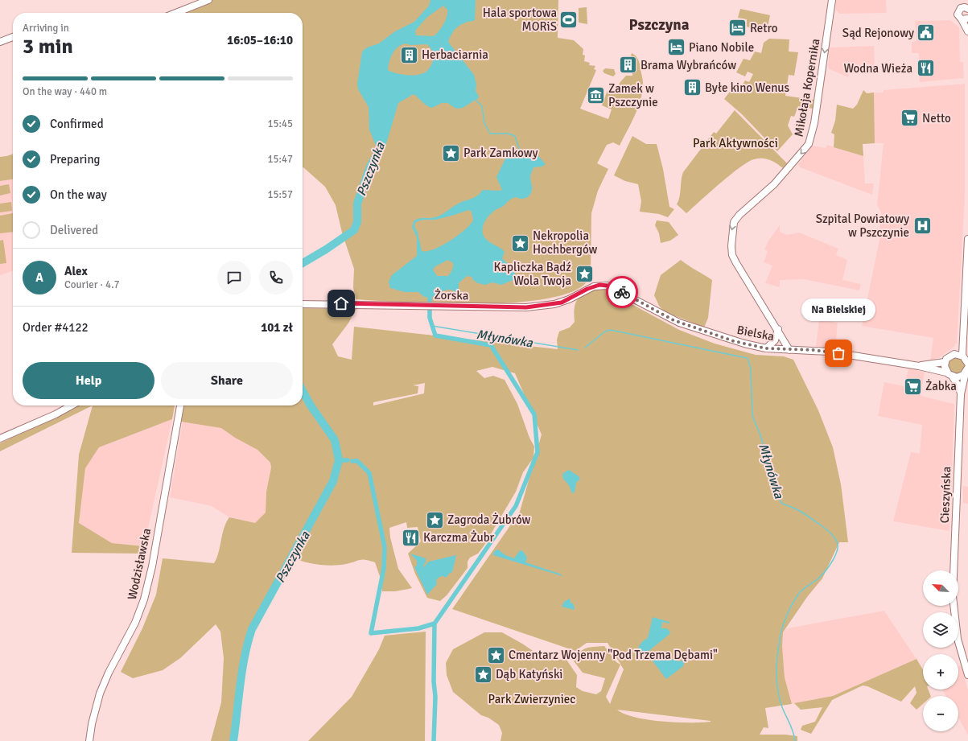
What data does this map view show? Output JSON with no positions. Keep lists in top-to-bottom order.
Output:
{
  "streets": {
    "main road": [
      "Mikołaja Kopernika",
      "Żorska",
      "Bielska",
      "Cieszyńska",
      "Wodzisławska"
    ]
  },
  "crossings": [
    ["Mikołaja Kopernika", "Bielska"],
    ["Żorska", "Bielska"]
  ],
  "one_way": ["Mikołaja Kopernika"],
  "districts": ["Pszczyna"],
  "water": ["Pszczynka", "Młynówka"],
  "parks": ["Park Aktywności", "Park Zwierzyniec"],
  "places": {
    "sports": ["Hala sportowa MORiS"],
    "hotel": ["Retro", "Piano Nobile"],
    "public building": ["Sąd Rejonowy"],
    "building": ["Herbaciarnia", "Brama Wybrańców", "Byłe kino Wenus"],
    "restaurant": ["Wodna Wieża", "Karczma Żubr"],
    "museum": ["Zamek w Pszczynie"],
    "supermarket": ["Netto", "Żabka"],
    "place": [
      "Park Zamkowy",
      "Nekropolia Hochbergów",
      "Kapliczka Bądź Wola Twoja",
      "Zagroda Żubrów",
      "Cmentarz Wojenny \"Pod Trzema Dębami\"",
      "Dąb Katyński"
    ],
    "hospital": ["Szpital Powiatowy w Pszczynie"],
    "other": ["Na Bielskiej"]
  },
  "north": "top left",
  "page": {
    "heading": ["3 min", "Arriving in", "16:05–16:10"],
    "panel": [
      "Alex",
      "Courier · 4.7",
      "Order #4122",
      "101 zł"
    ],
    "bar": "On the way · 440 m",
    "list": [
      ["Confirmed", "15:45"],
      ["Preparing", "15:47"],
      ["On the way", "15:57"],
      "Delivered"
    ],
    "round": "A",
    "bubble": "Na Bielskiej",
    "buttons": ["Help", "Share"],
    "map_buttons": ["+", "−"]
  }
}
